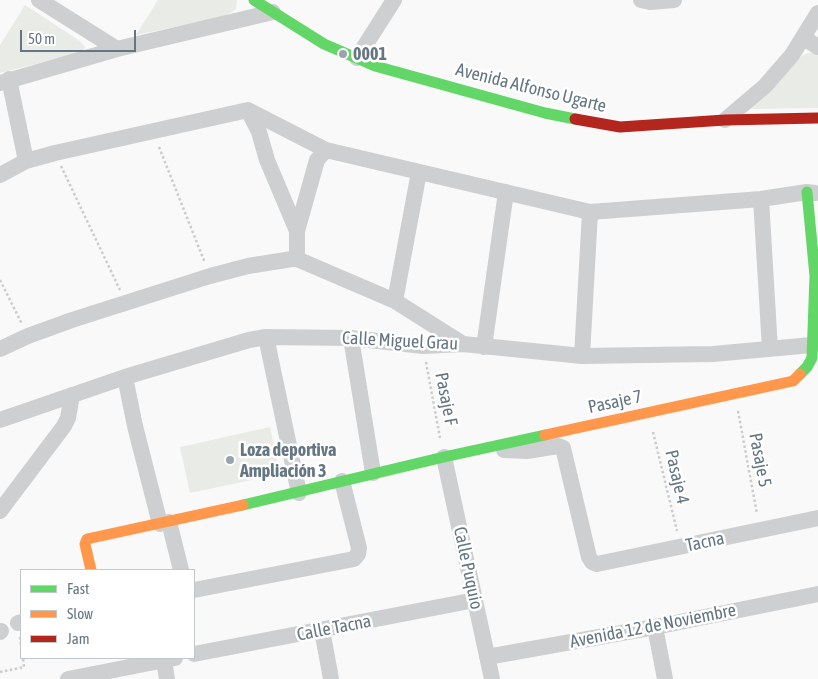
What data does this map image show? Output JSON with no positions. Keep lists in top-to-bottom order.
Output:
{
  "streets": {
    "street": [
      "Avenida Alfonso Ugarte",
      "Calle Miguel Grau",
      "Pasaje 7",
      "Tacna",
      "Calle Puquio",
      "Avenida 12 de Noviembre",
      "Calle Tacna"
    ],
    "path": ["Pasaje F", "Pasaje 5", "Pasaje 4"]
  },
  "crossings": [
    ["Calle Miguel Grau", "Pasaje F"],
    ["Calle Miguel Grau", "Pasaje 7"],
    ["Pasaje F", "Pasaje 7"],
    ["Pasaje F", "Calle Puquio"],
    ["Pasaje 7", "Pasaje 5"],
    ["Pasaje 7", "Pasaje 4"],
    ["Pasaje 7", "Tacna"],
    ["Pasaje 7", "Calle Puquio"],
    ["Pasaje 5", "Tacna"],
    ["Pasaje 4", "Tacna"],
    ["Calle Puquio", "Avenida 12 de Noviembre"],
    ["Calle Puquio", "Calle Tacna"]
  ],
  "places": ["0001", "Loza deportiva Ampliación 3"],
  "legend": ["Fast", "Slow", "Jam"],
  "scale_bar": "50 m"
}
